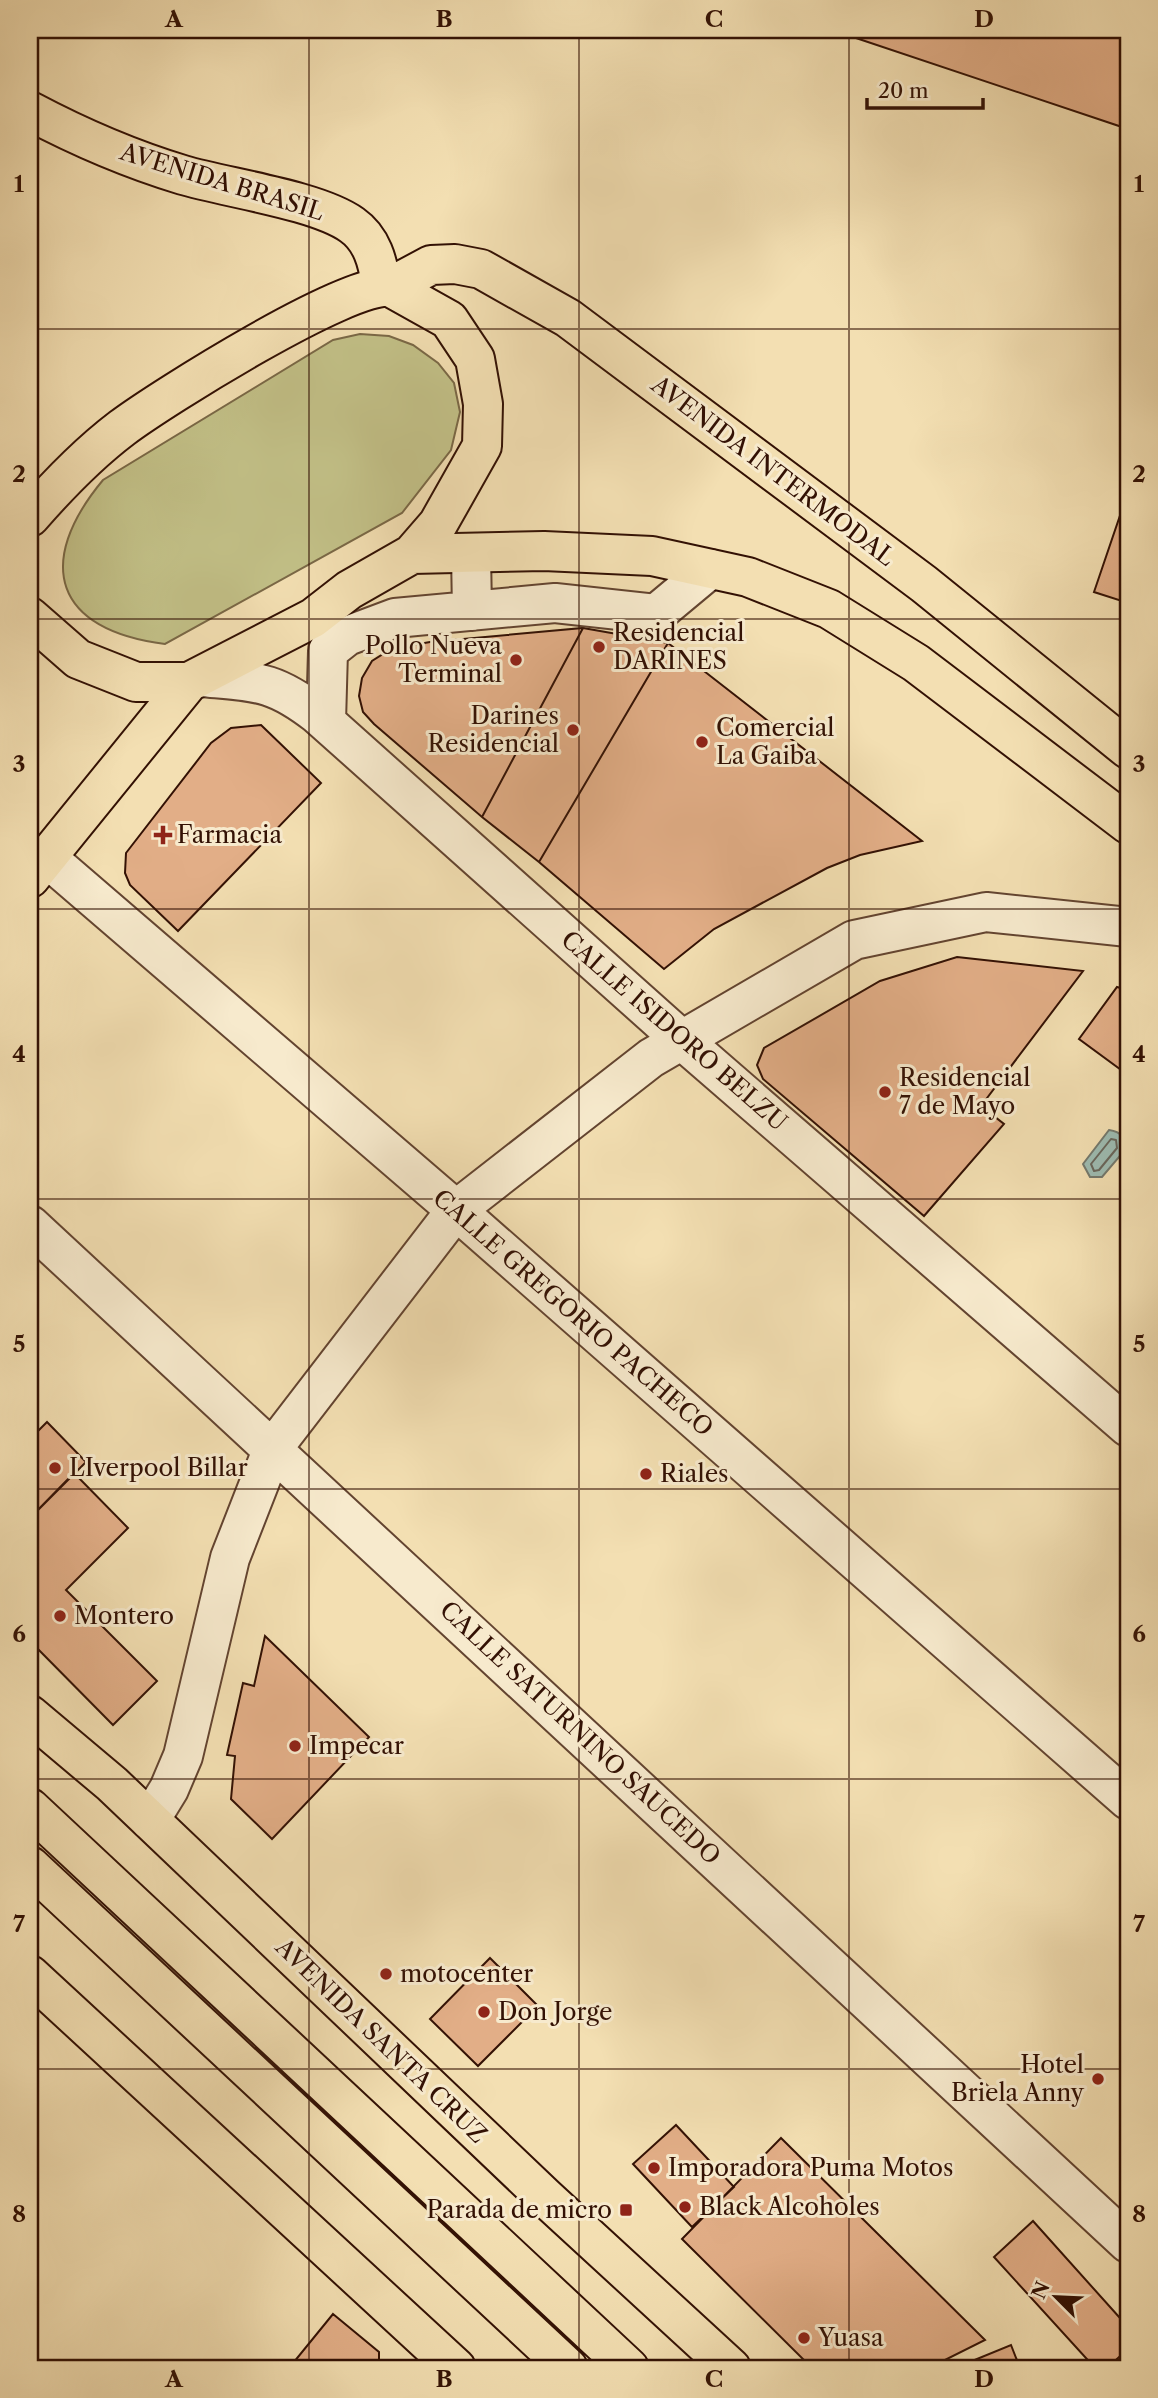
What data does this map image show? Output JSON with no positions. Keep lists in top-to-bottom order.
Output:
{
  "streets": {
    "main road": ["AVENIDA BRASIL", "AVENIDA INTERMODAL", "AVENIDA SANTA CRUZ"],
    "street": ["CALLE ISIDORO BELZU", "CALLE GREGORIO PACHECO", "CALLE SATURNINO SAUCEDO"]
  },
  "crossings": [
    ["AVENIDA BRASIL", "AVENIDA INTERMODAL"]
  ],
  "places": {
    "other": [
      "Residencial DARINES",
      "Pollo Nueva Terminal",
      "Darines Residencial",
      "Comercial La Gaiba",
      "Residencial 7 de Mayo",
      "LIverpool Billar",
      "Riales",
      "Montero",
      "Impecar",
      "motocenter",
      "Don Jorge",
      "Hotel Briela Anny",
      "Imporadora Puma Motos",
      "Black Alcoholes",
      "Yuasa"
    ],
    "health": ["Farmacia"],
    "transit": ["Parada de micro"]
  },
  "scale_bar": "20 m",
  "north": "top left",
  "grid": {
    "columns": [
      "A",
      "B",
      "C",
      "D"
    ],
    "rows": [
      "1",
      "2",
      "3",
      "4",
      "5",
      "6",
      "7",
      "8"
    ]
  }
}
